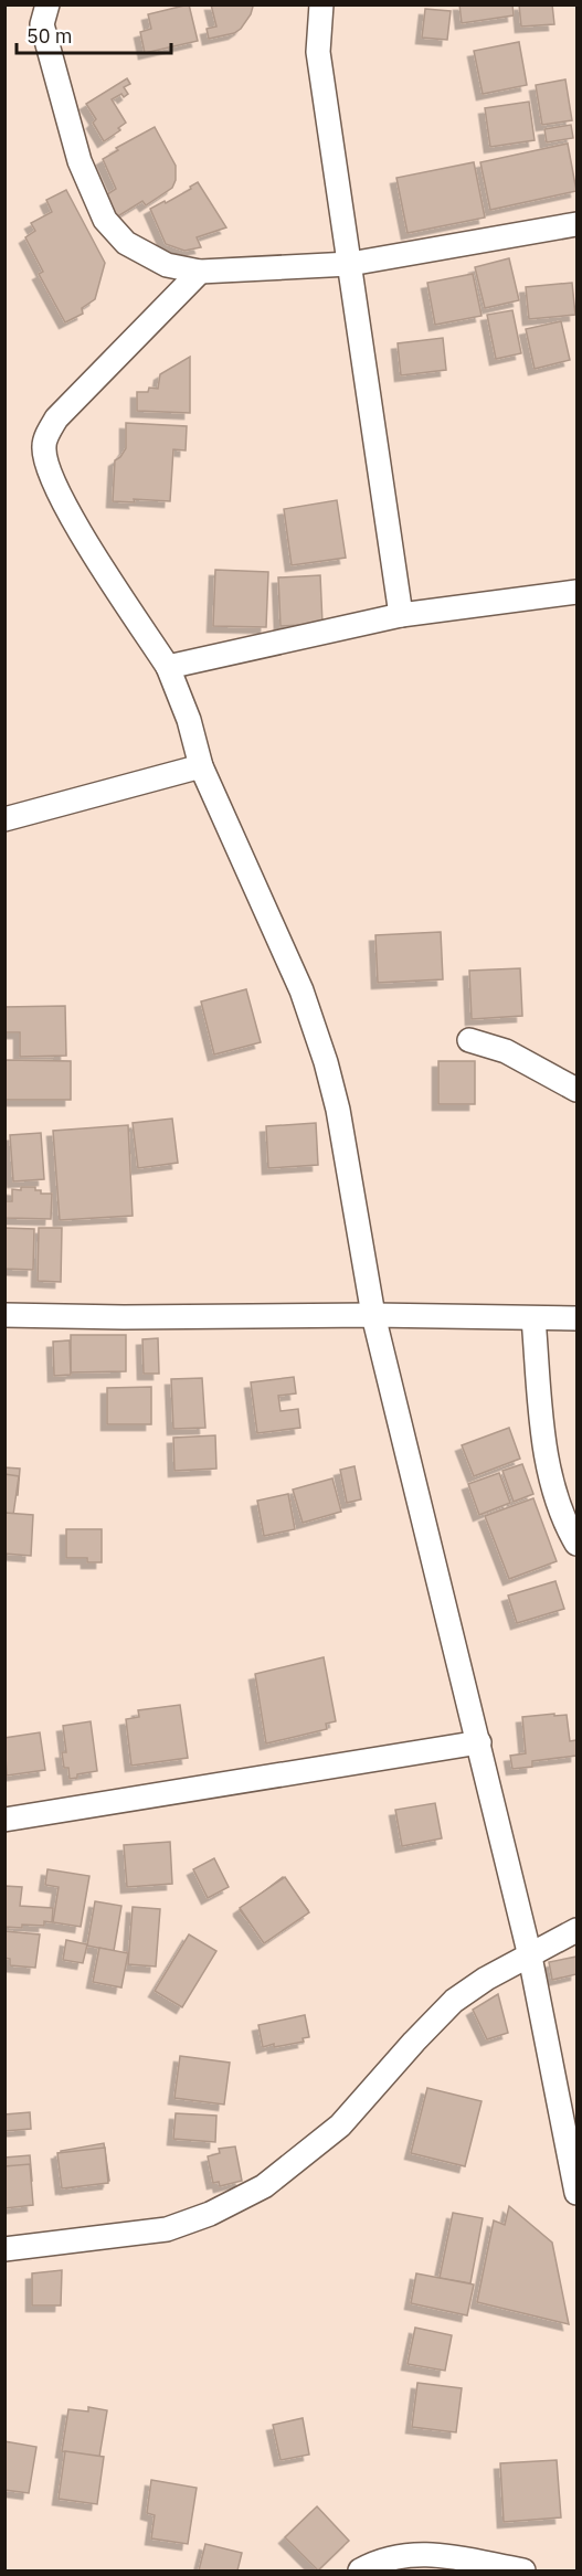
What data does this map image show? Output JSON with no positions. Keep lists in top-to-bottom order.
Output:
{
  "scale_bar": "50 m"
}
